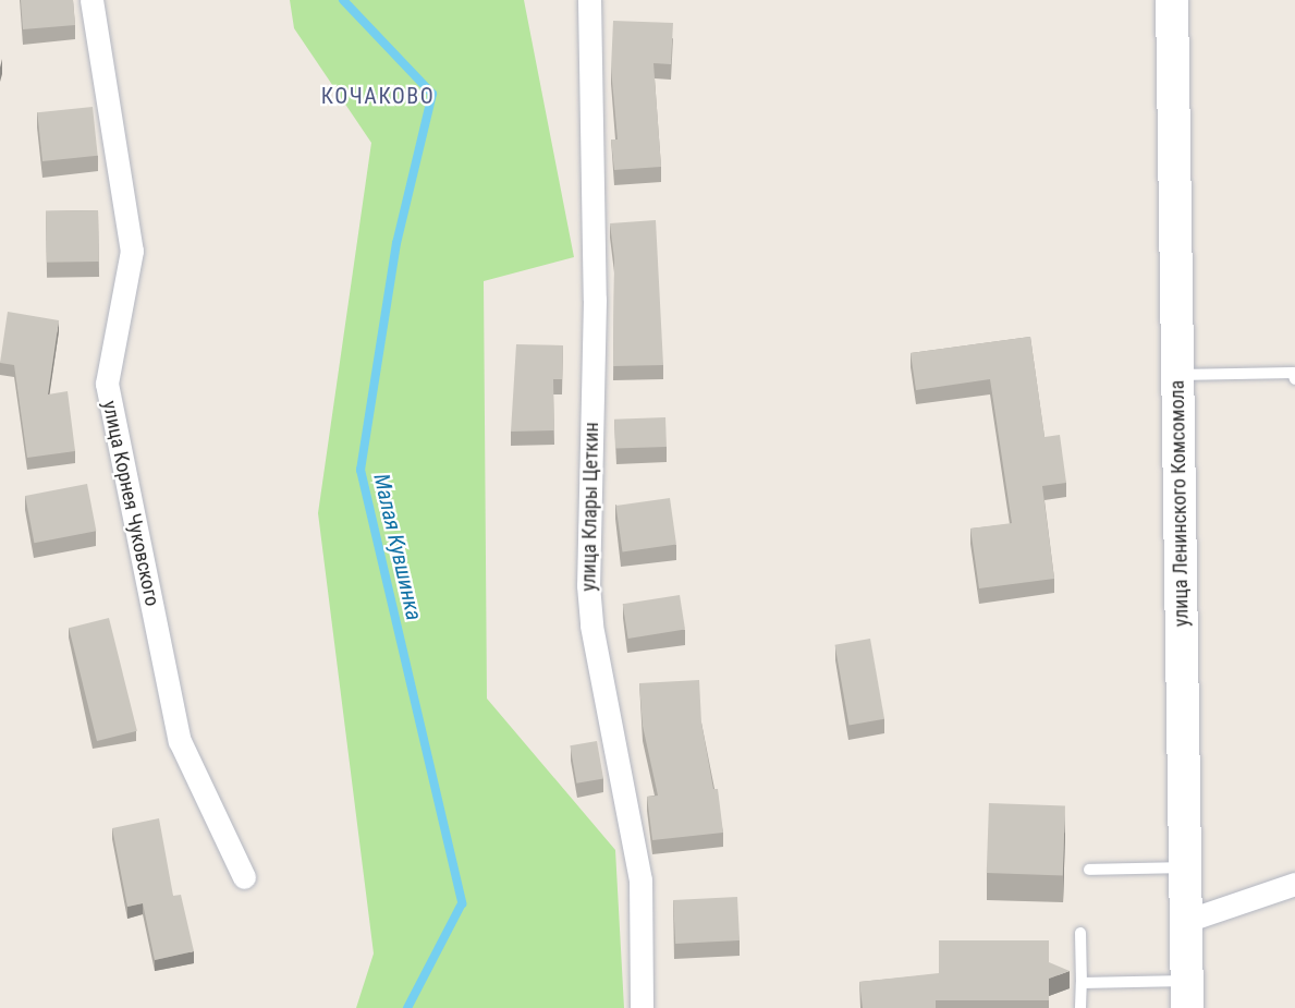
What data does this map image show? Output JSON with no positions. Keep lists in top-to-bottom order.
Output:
{
  "streets": {
    "main road": ["улица Ленинского Комсомола"],
    "street": ["улица Корнея Чуковского", "улица Клары Цеткин"]
  },
  "districts": ["КОЧАКОВО"],
  "water": ["Малая Кувшинка"]
}
